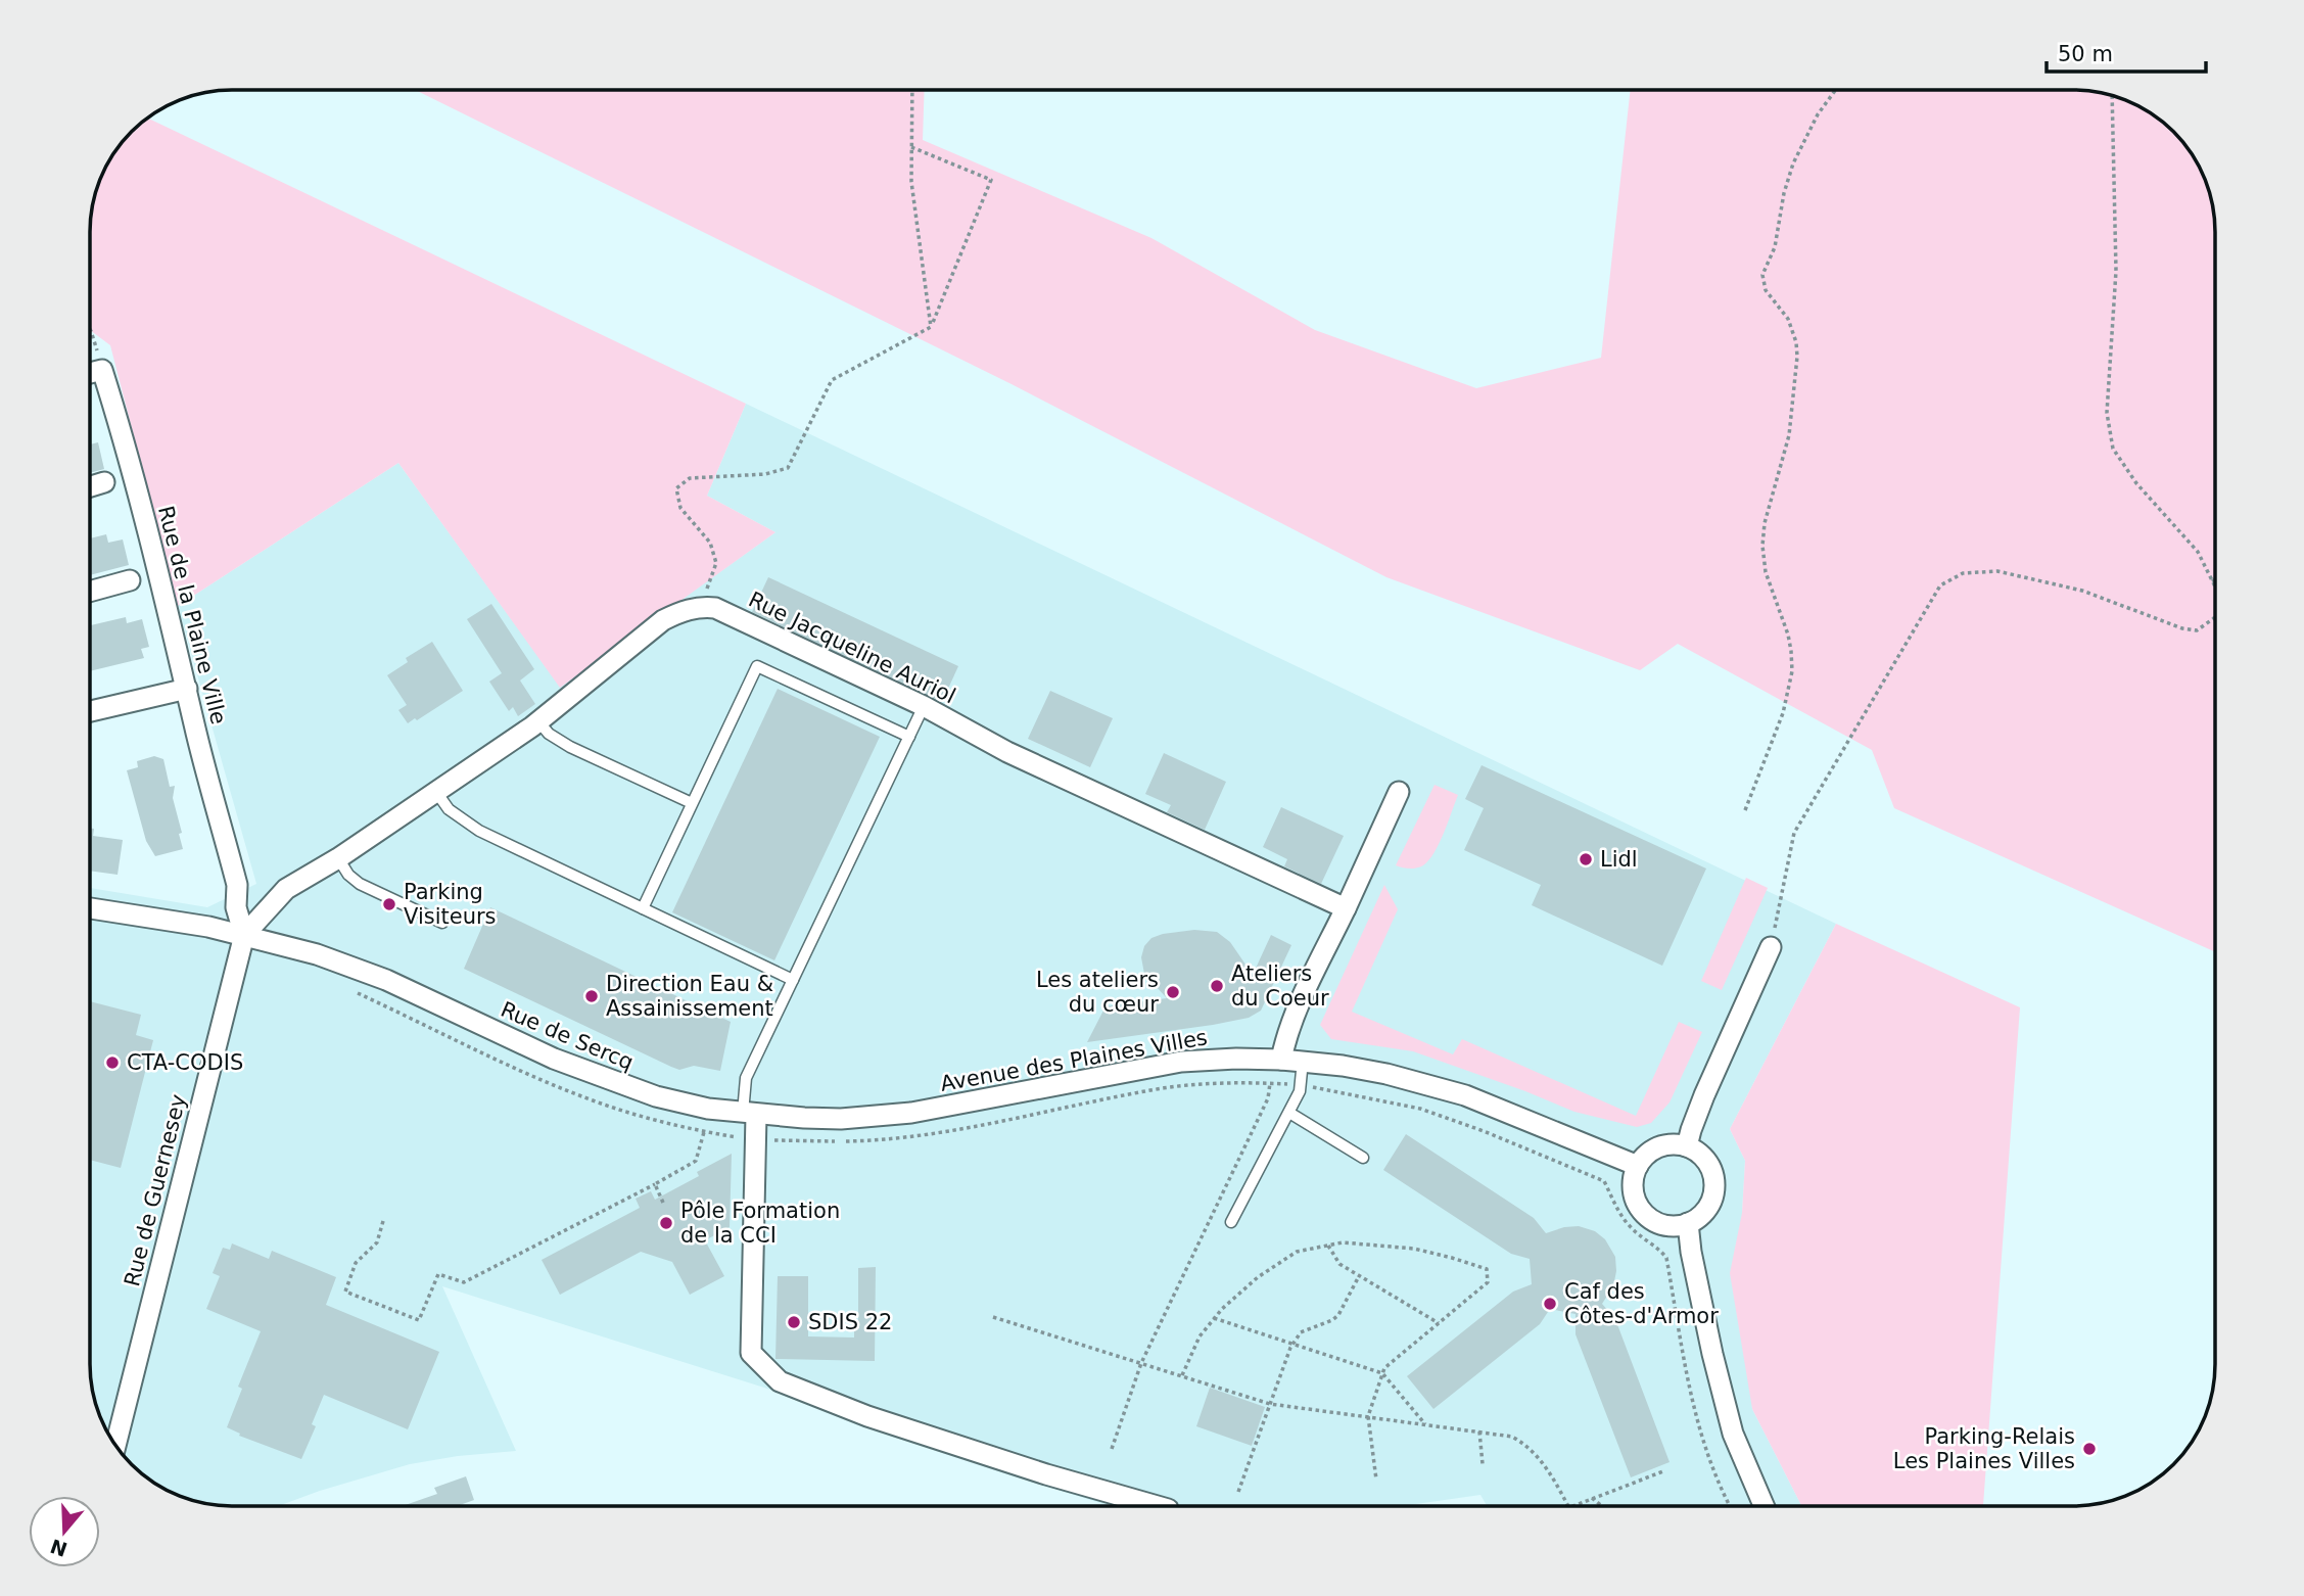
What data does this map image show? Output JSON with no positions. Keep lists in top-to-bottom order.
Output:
{
  "streets": {
    "street": [
      "Rue de la Plaine Ville",
      "Rue Jacqueline Auriol",
      "Rue de Sercq",
      "Avenue des Plaines Villes",
      "Rue de Guernesey"
    ]
  },
  "crossings": [
    ["Rue de la Plaine Ville", "Rue de Sercq"],
    ["Rue de la Plaine Ville", "Rue de Guernesey"],
    ["Rue de Sercq", "Avenue des Plaines Villes"],
    ["Rue de Sercq", "Rue de Guernesey"]
  ],
  "places": [
    "Lidl",
    "Parking Visiteurs",
    "Ateliers du Coeur",
    "Les ateliers du cœur",
    "Direction Eau & Assainissement",
    "CTA-CODIS",
    "Pôle Formation de la CCI",
    "Caf des Côtes-d'Armor",
    "SDIS 22",
    "Parking-Relais Les Plaines Villes"
  ],
  "scale_bar": "50 m",
  "north": "bottom"
}
